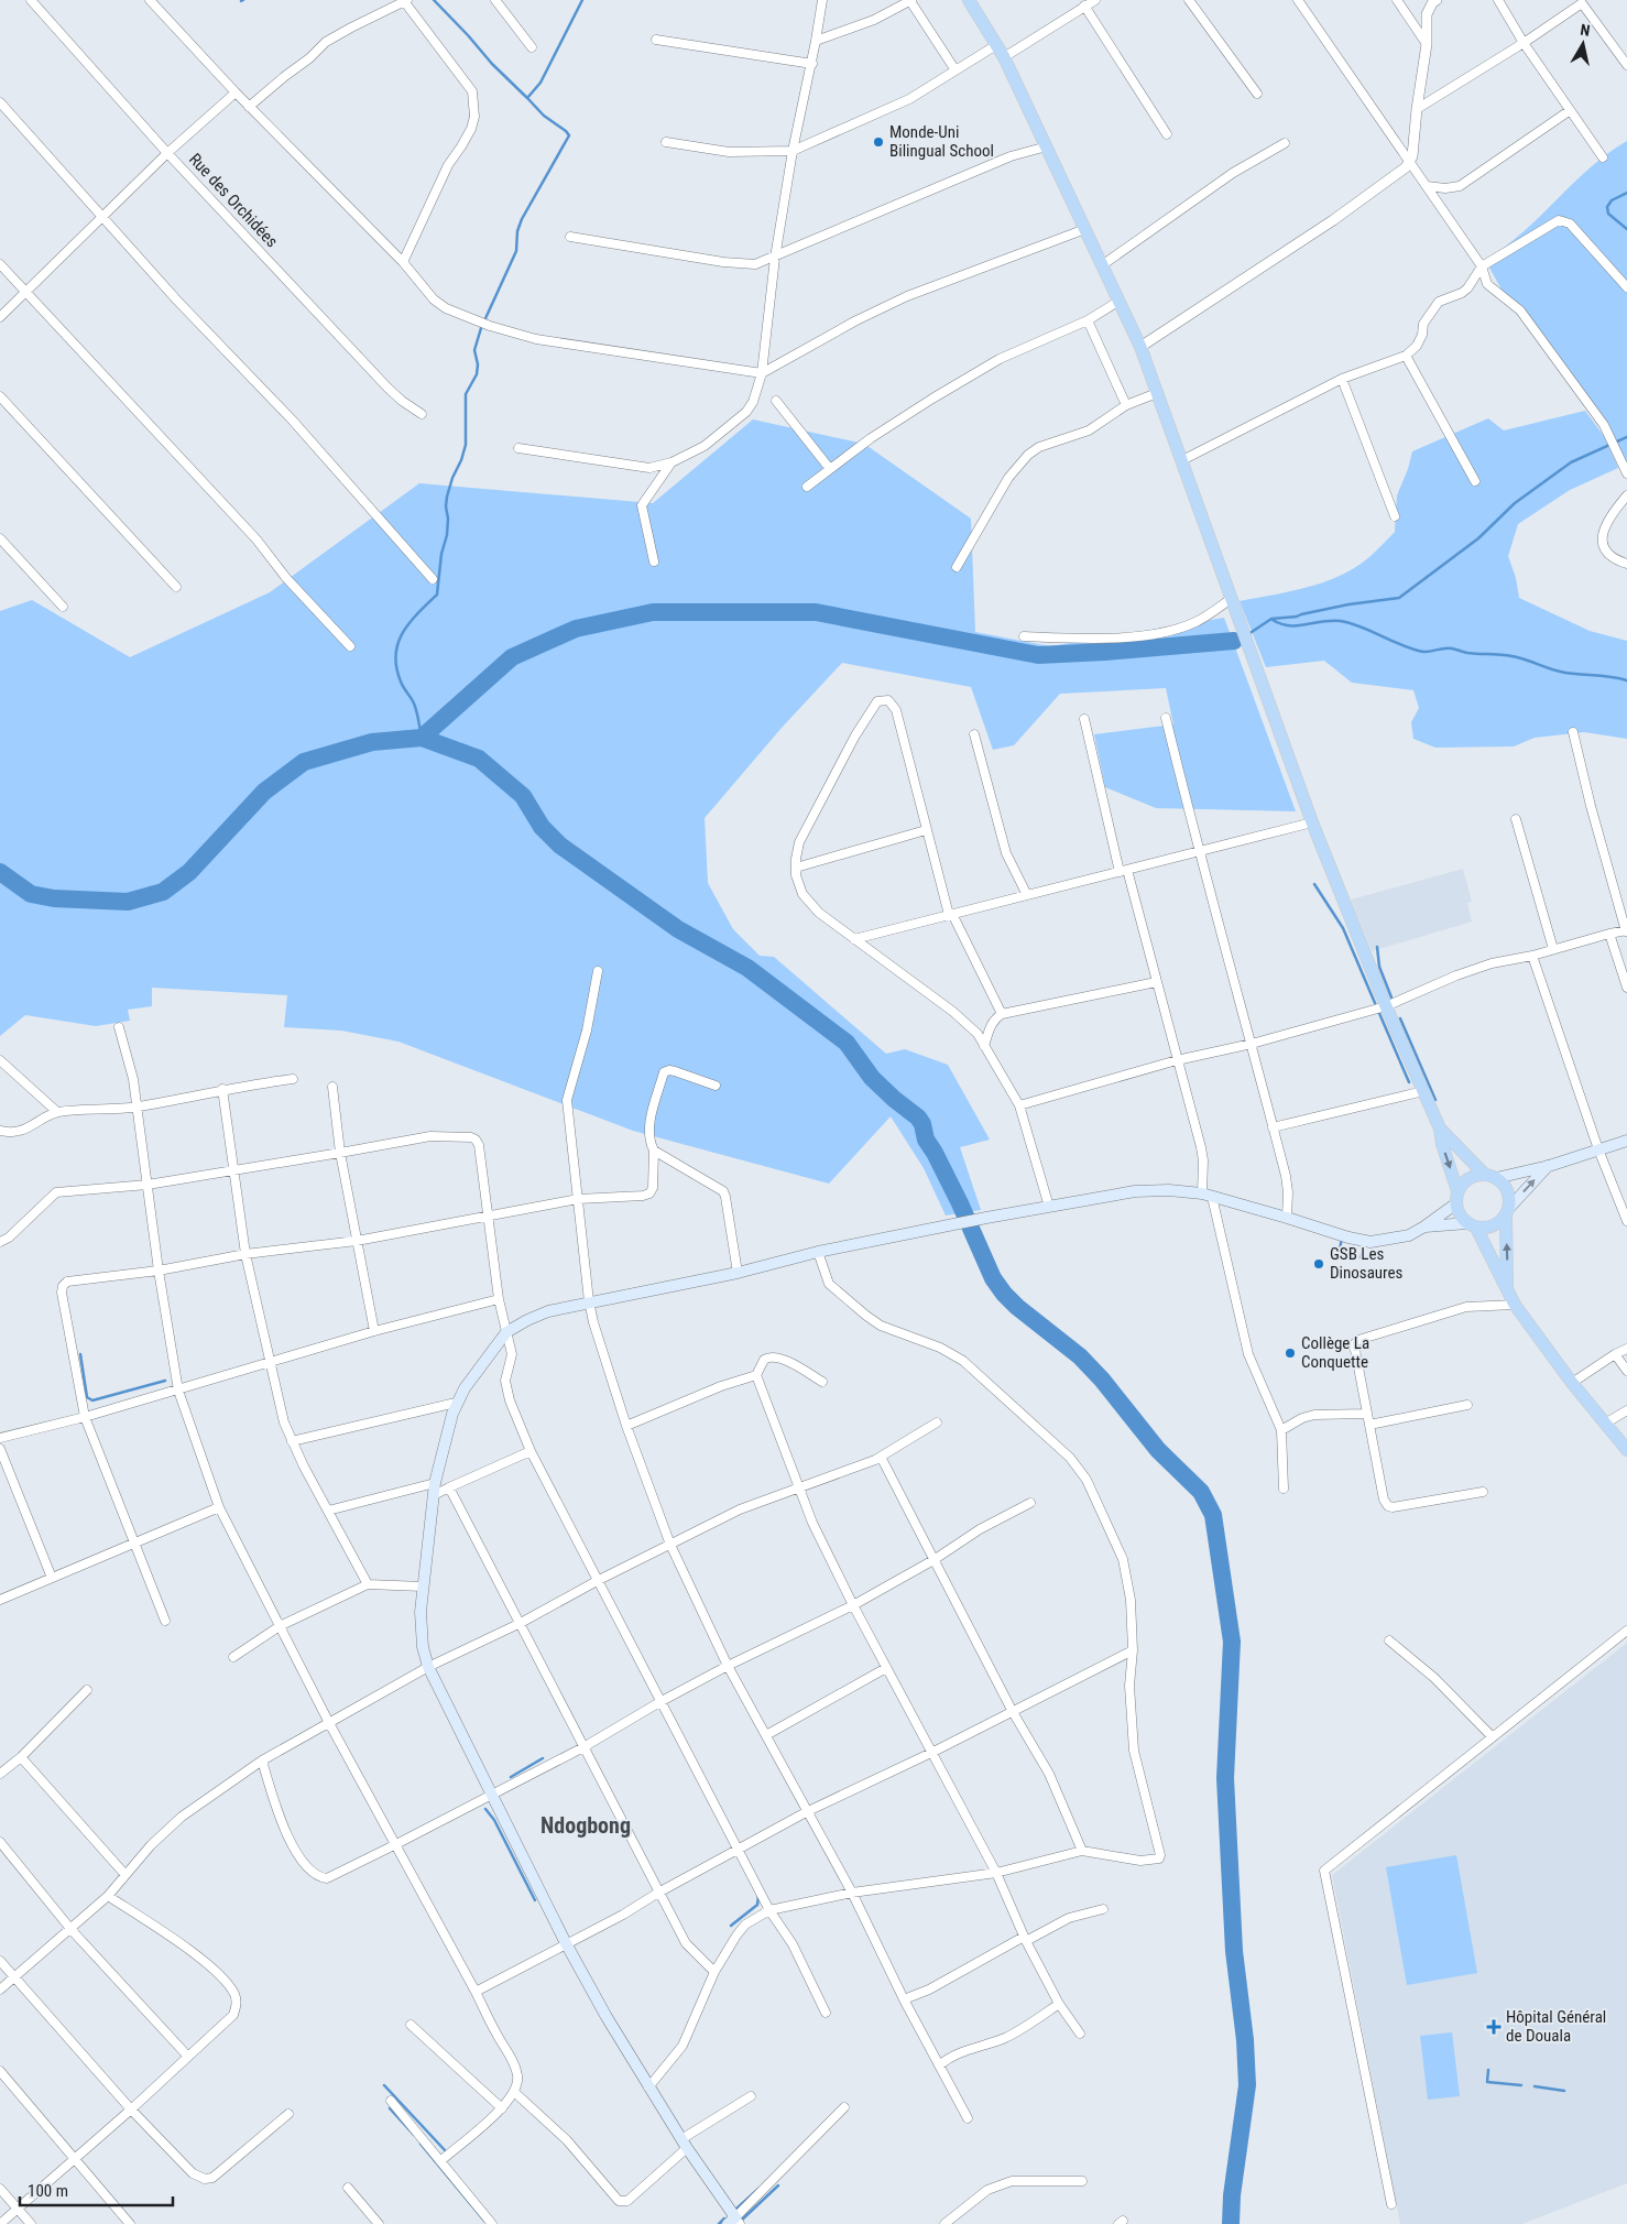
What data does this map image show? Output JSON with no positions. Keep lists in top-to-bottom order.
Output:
{
  "streets": {
    "street": ["Rue des Orchidées"]
  },
  "districts": ["Ndogbong"],
  "places": {
    "other": ["Monde-Uni Bilingual School", "GSB Les Dinosaures", "Collège La Conquette"],
    "health": ["Hôpital Général de Douala"]
  },
  "scale_bar": "100 m",
  "north": "top"
}
